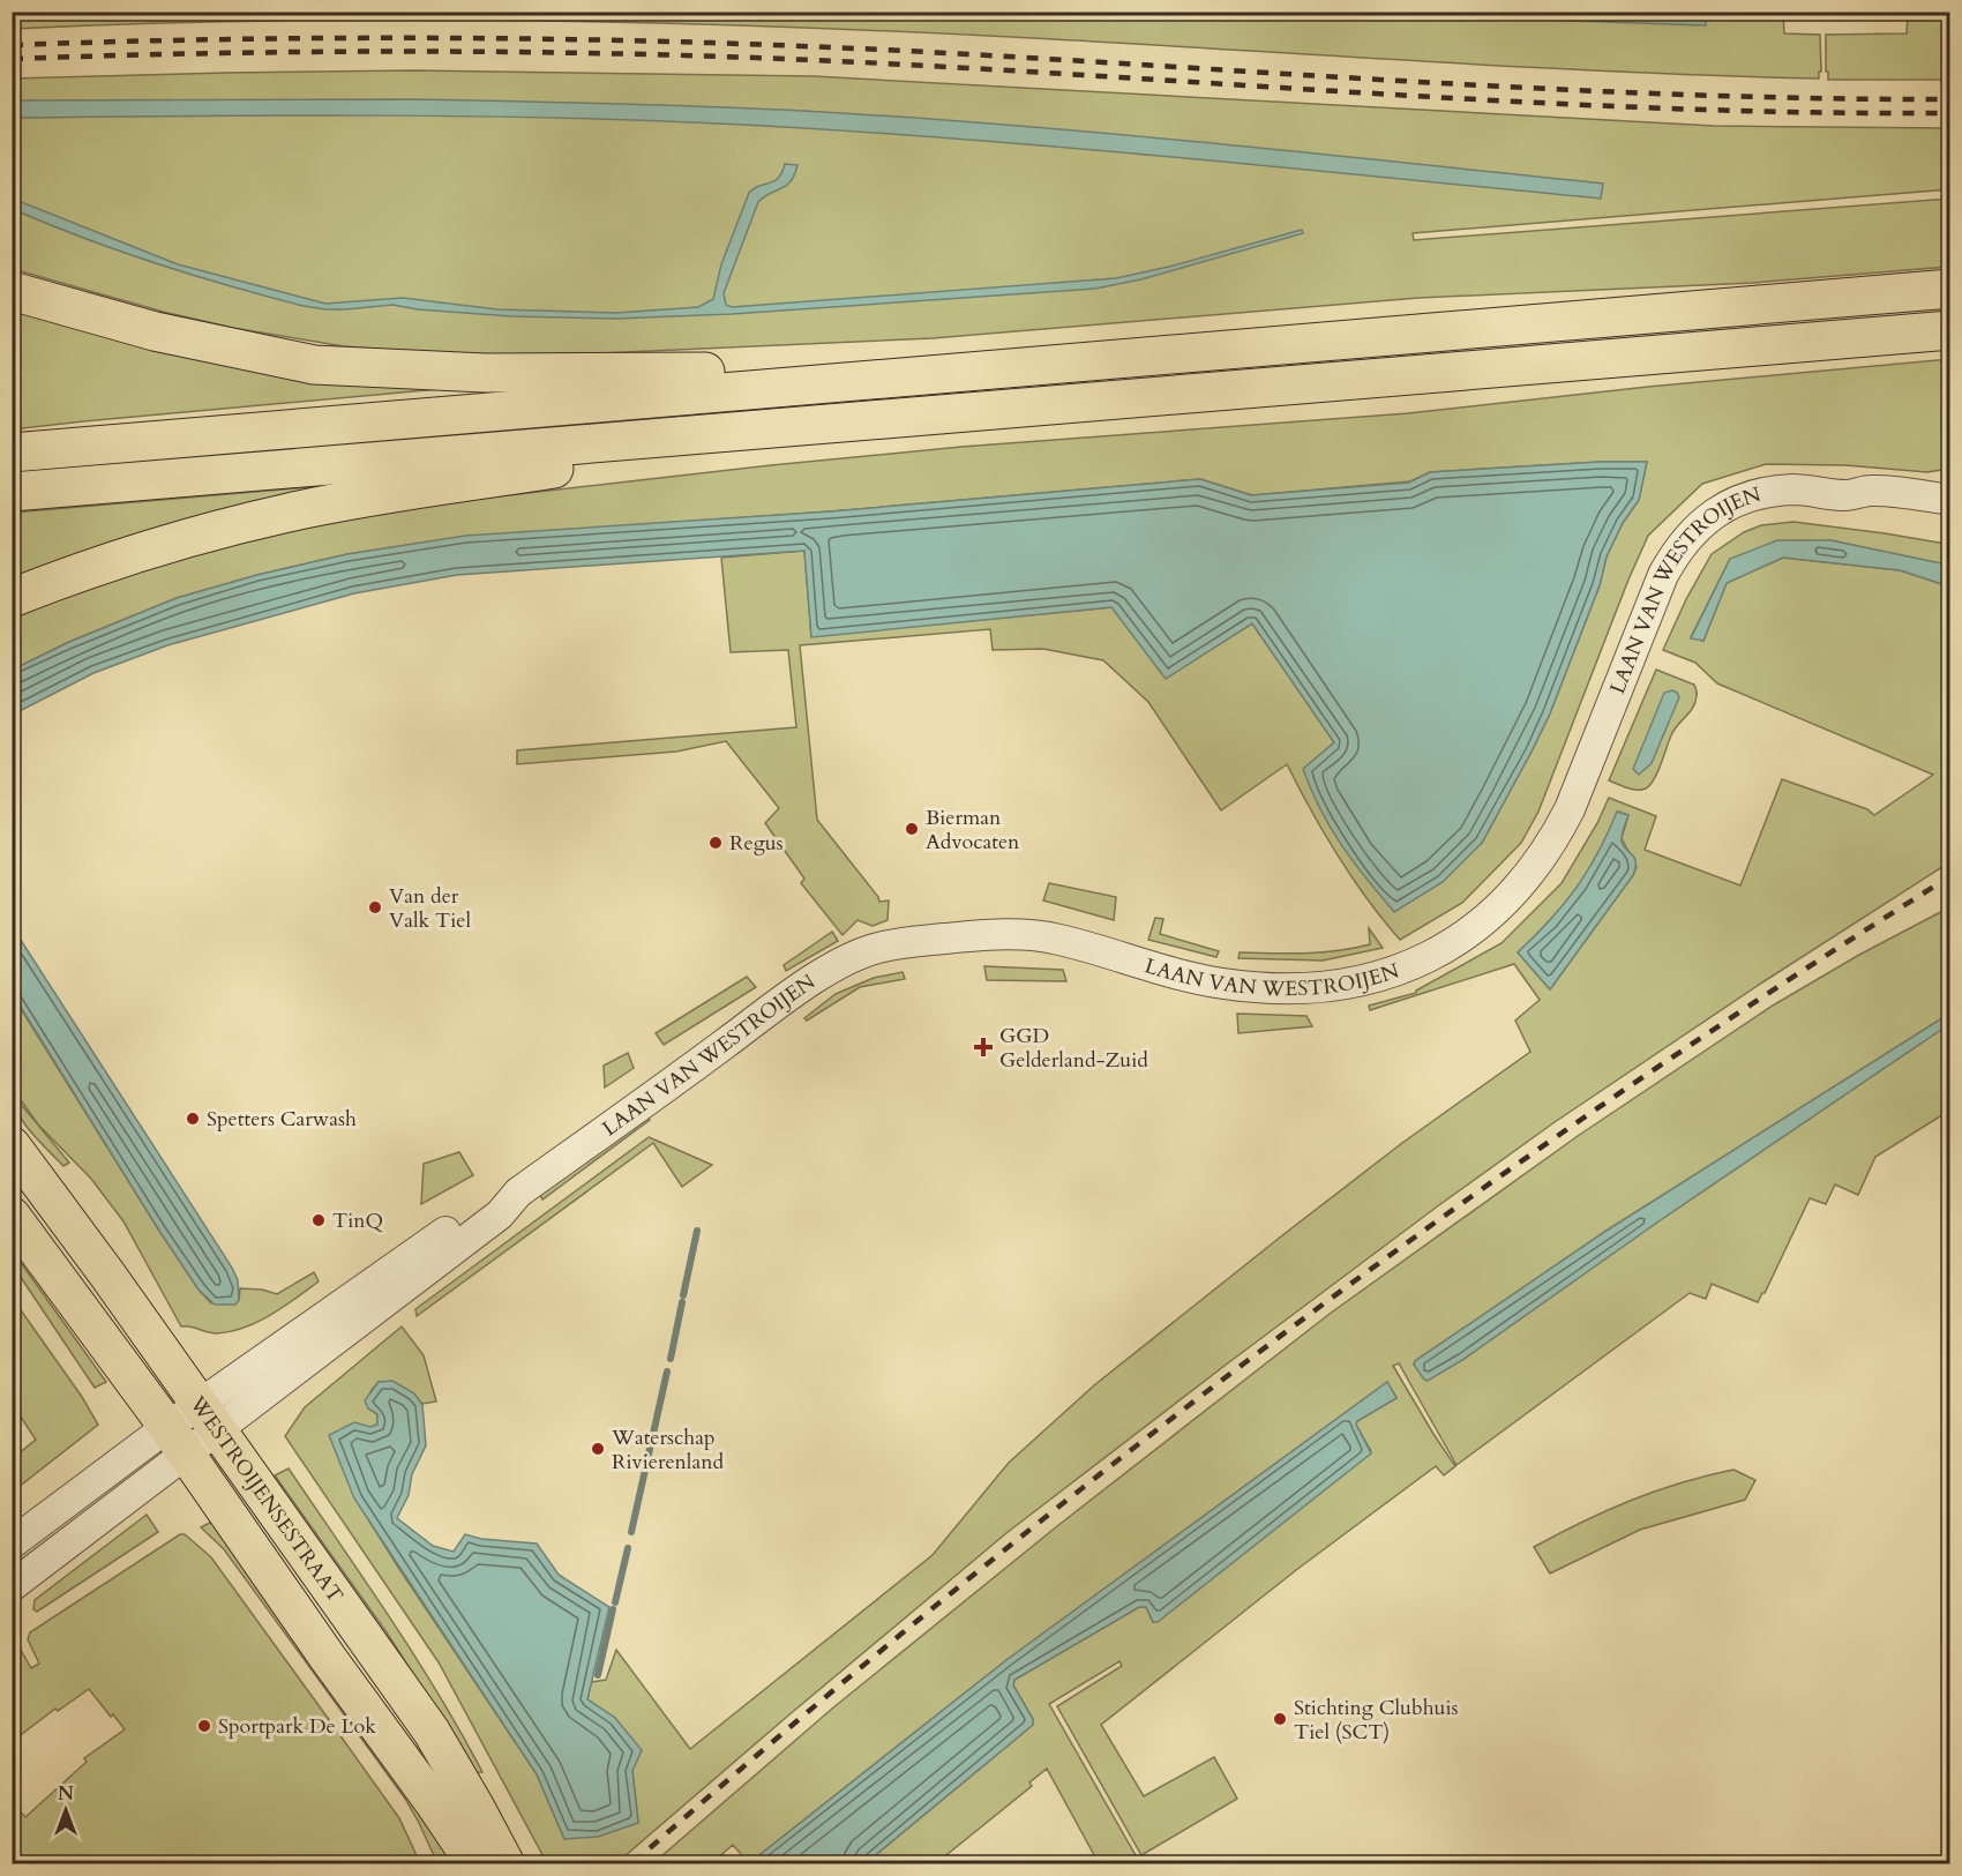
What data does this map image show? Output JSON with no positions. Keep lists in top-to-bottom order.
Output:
{
  "streets": {
    "main road": ["WESTROIJENSESTRAAT"],
    "street": ["LAAN VAN WESTROIJEN"]
  },
  "crossings": [
    ["LAAN VAN WESTROIJEN", "WESTROIJENSESTRAAT"]
  ],
  "places": {
    "other": [
      "Bierman Advocaten",
      "Regus",
      "Van der Valk Tiel",
      "Spetters Carwash",
      "TinQ",
      "Waterschap Rivierenland",
      "Stichting Clubhuis Tiel (SCT)",
      "Sportpark De Lok"
    ],
    "health": ["GGD Gelderland-Zuid"]
  },
  "north": "top"
}
